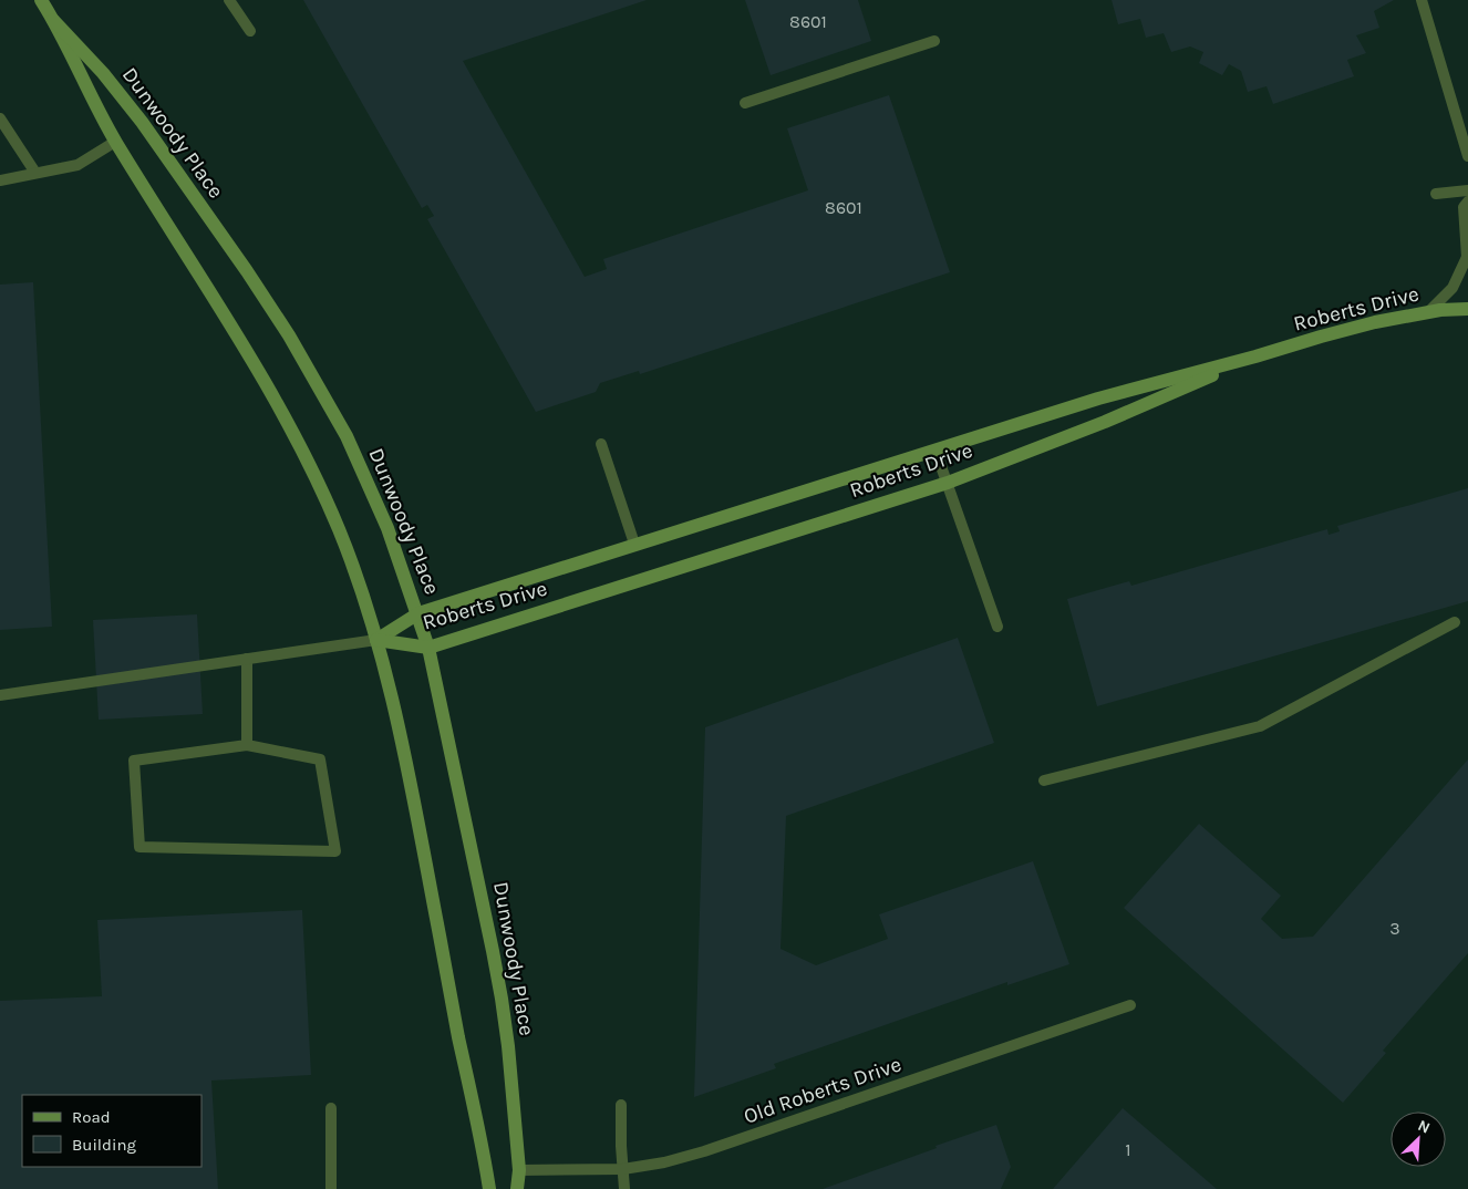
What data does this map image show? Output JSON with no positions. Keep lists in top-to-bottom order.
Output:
{
  "streets": {
    "street": ["Dunwoody Place", "Roberts Drive"],
    "lane": ["Old Roberts Drive"]
  },
  "crossings": [
    ["Dunwoody Place", "Roberts Drive"],
    ["Dunwoody Place", "Old Roberts Drive"]
  ],
  "house_numbers": [
    "8601",
    "8601",
    "3",
    "1"
  ],
  "legend": ["Road", "Building"],
  "north": "top right"
}
